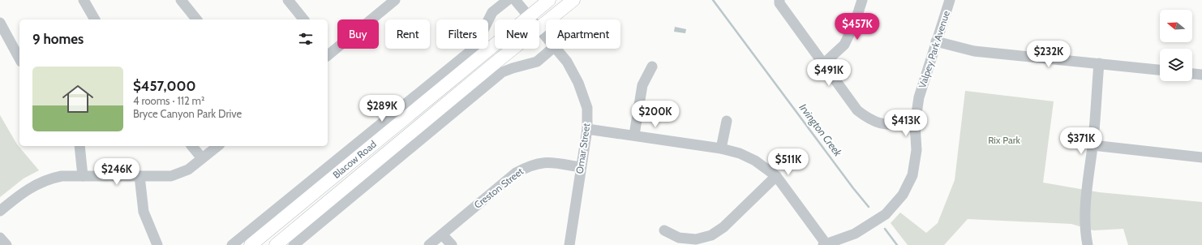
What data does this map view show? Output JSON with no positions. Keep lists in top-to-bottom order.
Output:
{
  "streets": {
    "main road": ["Blacow Road"],
    "street": ["Valpey Park Avenue", "Omar Street", "Creston Street"]
  },
  "crossings": [
    ["Omar Street", "Blacow Road"],
    ["Omar Street", "Creston Street"]
  ],
  "water": ["Irvington Creek"],
  "parks": ["Rix Park"],
  "north": "left",
  "page": {
    "price": [
      "$457K",
      "$232K",
      "$491K",
      "$289K",
      "$200K",
      "$413K",
      "$371K",
      "$511K",
      "$246K"
    ],
    "chip": [
      "Buy",
      "Rent",
      "Filters",
      "New",
      "Apartment"
    ],
    "heading": "9 homes",
    "list": [
      {
        "name": "$457,000",
        "note": "4 rooms · 112 m² · Bryce Canyon Park Drive"
      }
    ]
  }
}
